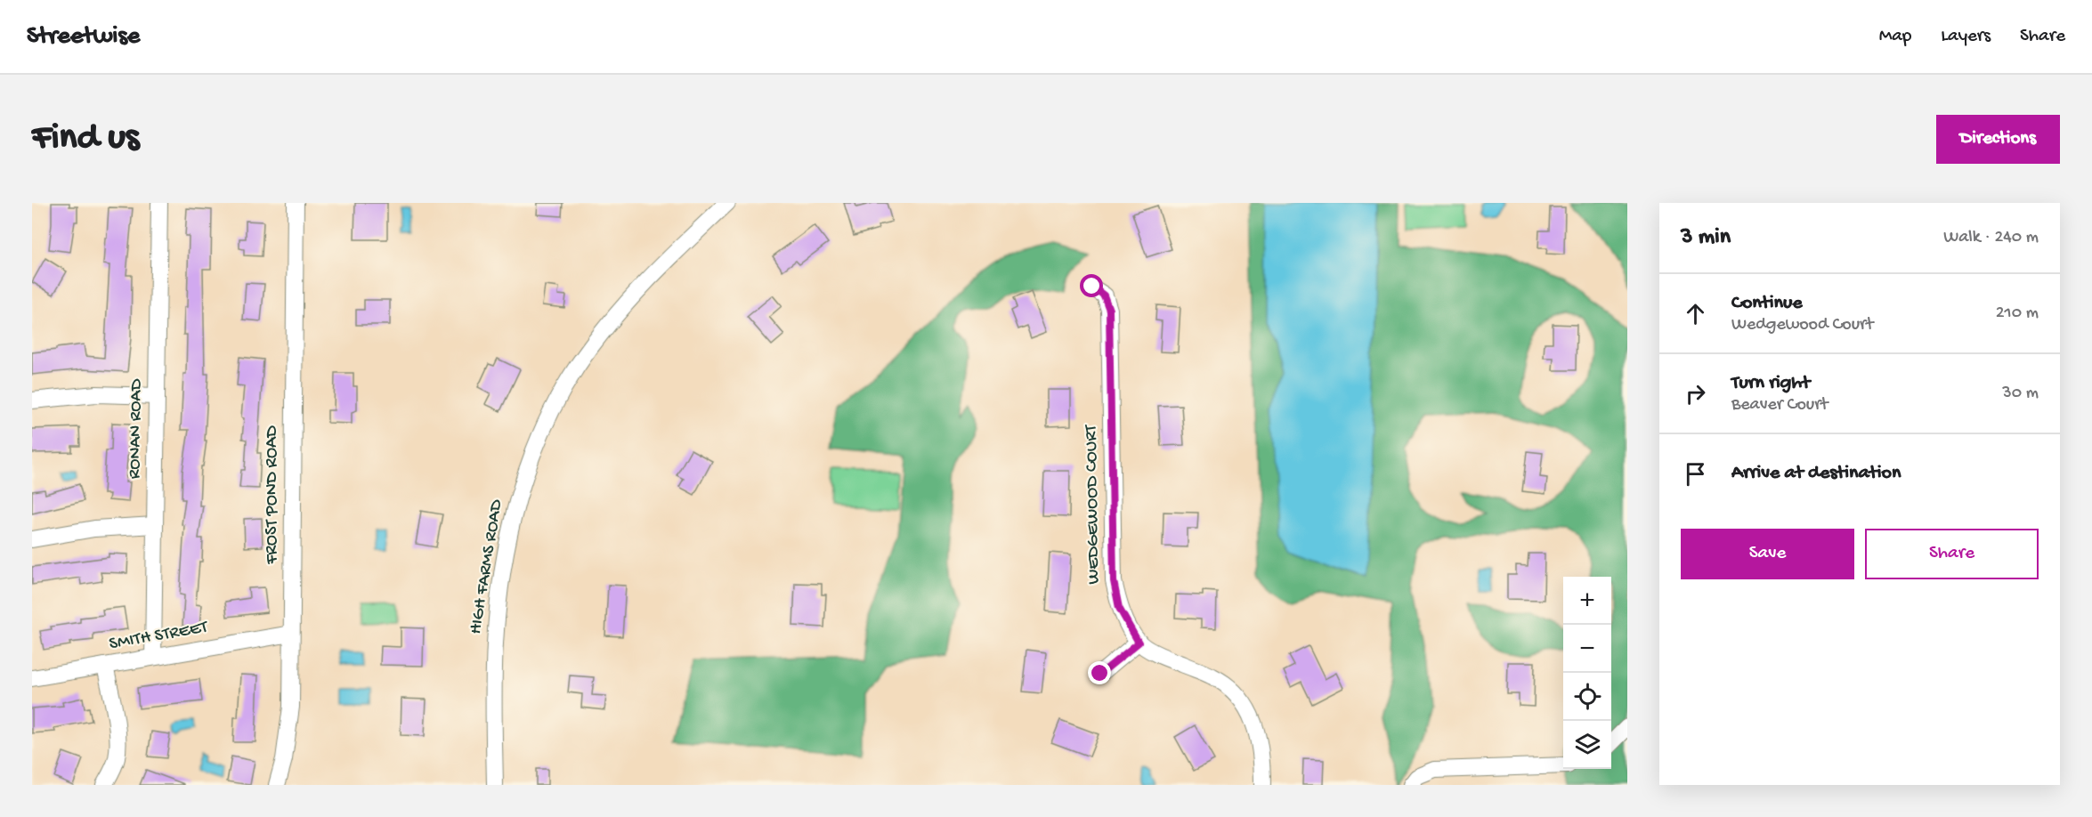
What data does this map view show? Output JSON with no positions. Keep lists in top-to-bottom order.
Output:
{
  "streets": {
    "street": [
      "RONAN ROAD",
      "FROST POND ROAD",
      "WEDGEWOOD COURT",
      "HIGH FARMS ROAD",
      "SMITH STREET"
    ]
  },
  "crossings": [
    ["RONAN ROAD", "SMITH STREET"],
    ["FROST POND ROAD", "SMITH STREET"]
  ],
  "page": {
    "header": "Streetwise",
    "nav": ["Map", "Layers", "Share"],
    "buttons": [
      "Directions",
      ["Save", "Share"]
    ],
    "title": "Find us",
    "heading": ["3 min", "Walk · 240 m"],
    "list": [
      ["Continue", "Wedgewood Court", "210 m"],
      ["Turn right", "Beaver Court", "30 m"],
      "Arrive at destination"
    ],
    "map_buttons": ["+", "−"]
  }
}
